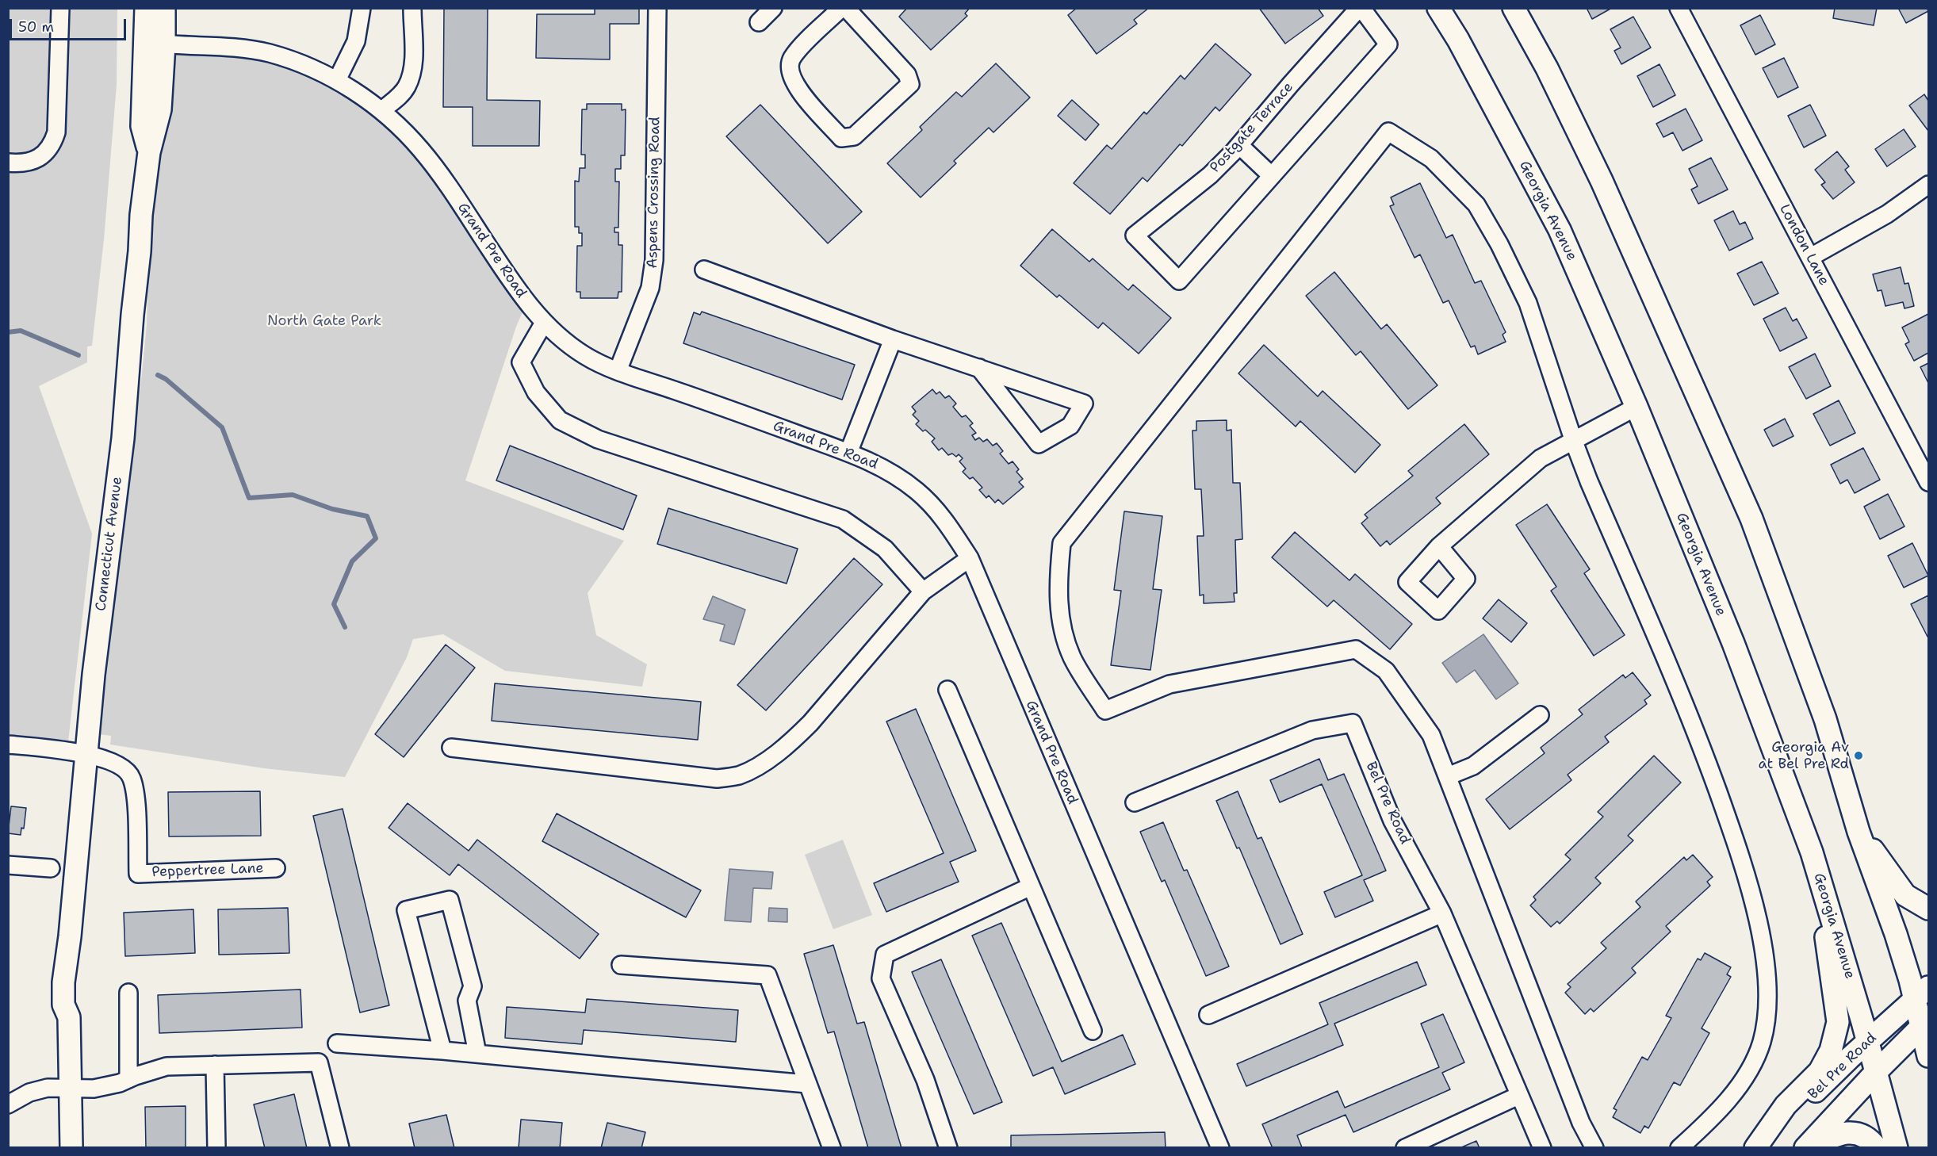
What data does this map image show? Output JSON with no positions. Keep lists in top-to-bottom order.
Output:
{
  "streets": {
    "main road": ["Georgia Avenue", "Connecticut Avenue", "Bel Pre Road"],
    "street": [
      "Postgate Terrace",
      "Aspens Crossing Road",
      "London Lane",
      "Grand Pre Road",
      "Peppertree Lane"
    ]
  },
  "crossings": [
    ["Aspens Crossing Road", "Grand Pre Road"],
    ["Georgia Avenue", "Bel Pre Road"],
    ["Grand Pre Road", "Connecticut Avenue"],
    ["Connecticut Avenue", "Peppertree Lane"]
  ],
  "parks": ["North Gate Park"],
  "places": ["Georgia Av at Bel Pre Rd"],
  "scale_bar": "50 m"
}
